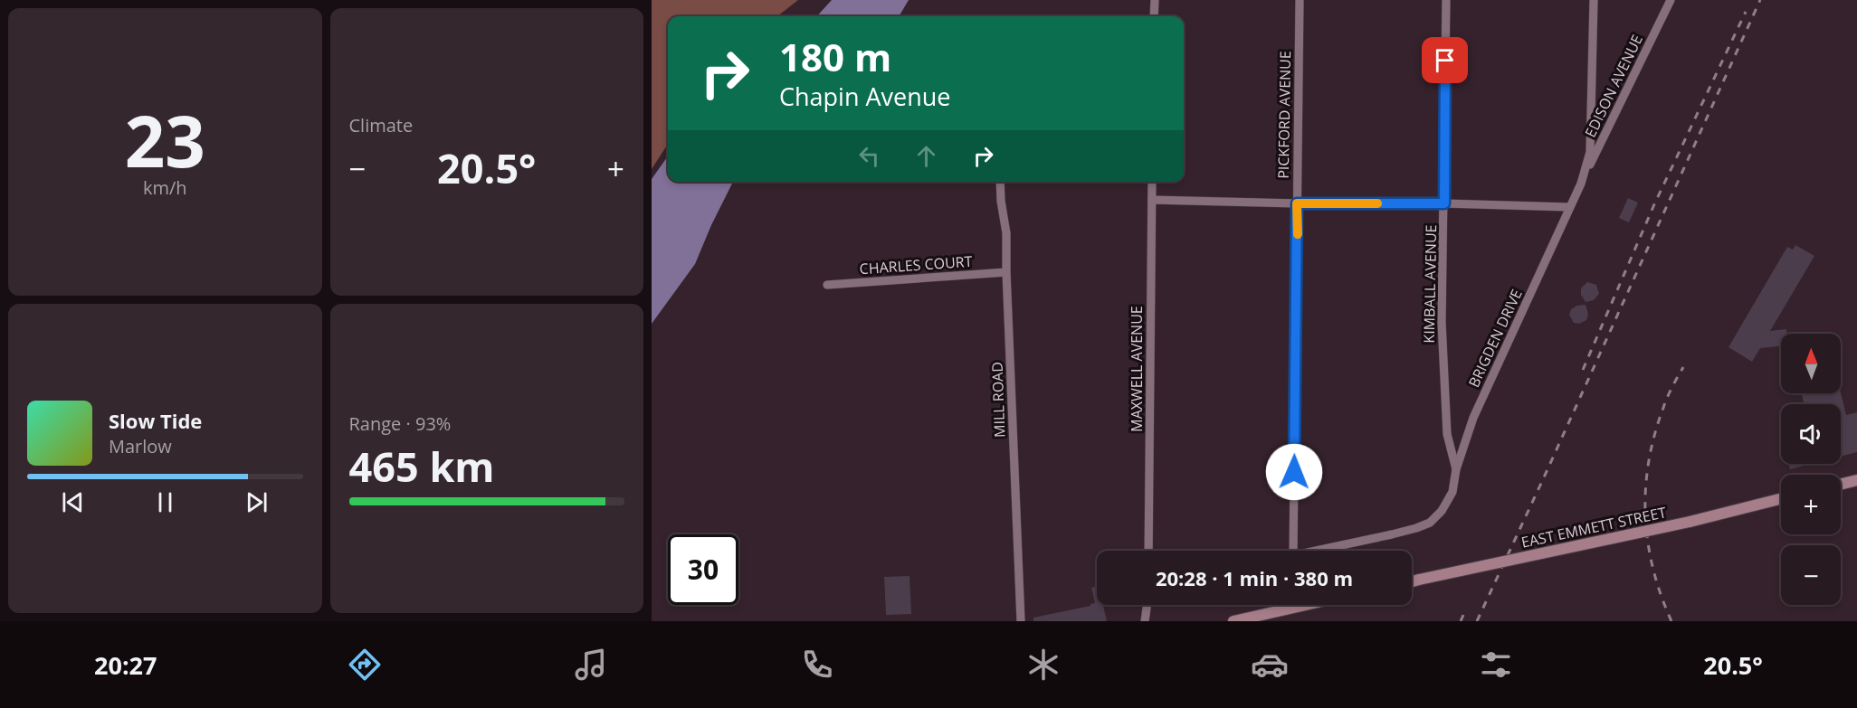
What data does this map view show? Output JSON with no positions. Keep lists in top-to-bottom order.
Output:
{
  "streets": {
    "street": [
      "EDISON AVENUE",
      "PICKFORD AVENUE",
      "CHARLES COURT",
      "KIMBALL AVENUE",
      "BRIGDEN DRIVE",
      "MAXWELL AVENUE",
      "MILL ROAD",
      "EAST EMMETT STREET"
    ]
  },
  "crossings": [
    ["EDISON AVENUE", "BRIGDEN DRIVE"],
    ["CHARLES COURT", "MILL ROAD"],
    ["KIMBALL AVENUE", "BRIGDEN DRIVE"]
  ],
  "north": "top",
  "page": {
    "tile": [
      ["23", "km/h"],
      "Climate",
      ["Range · 93%", "465 km"]
    ],
    "turn": ["180 m", "Chapin Avenue"],
    "heat": ["−", "20.5°", "+"],
    "map_buttons": ["+", "−"],
    "song": ["Slow Tide", "Marlow"],
    "limit": "30",
    "trip": "20:28 · 1 min · 380 m",
    "tabs": ["20:27", "20.5°"]
  }
}
